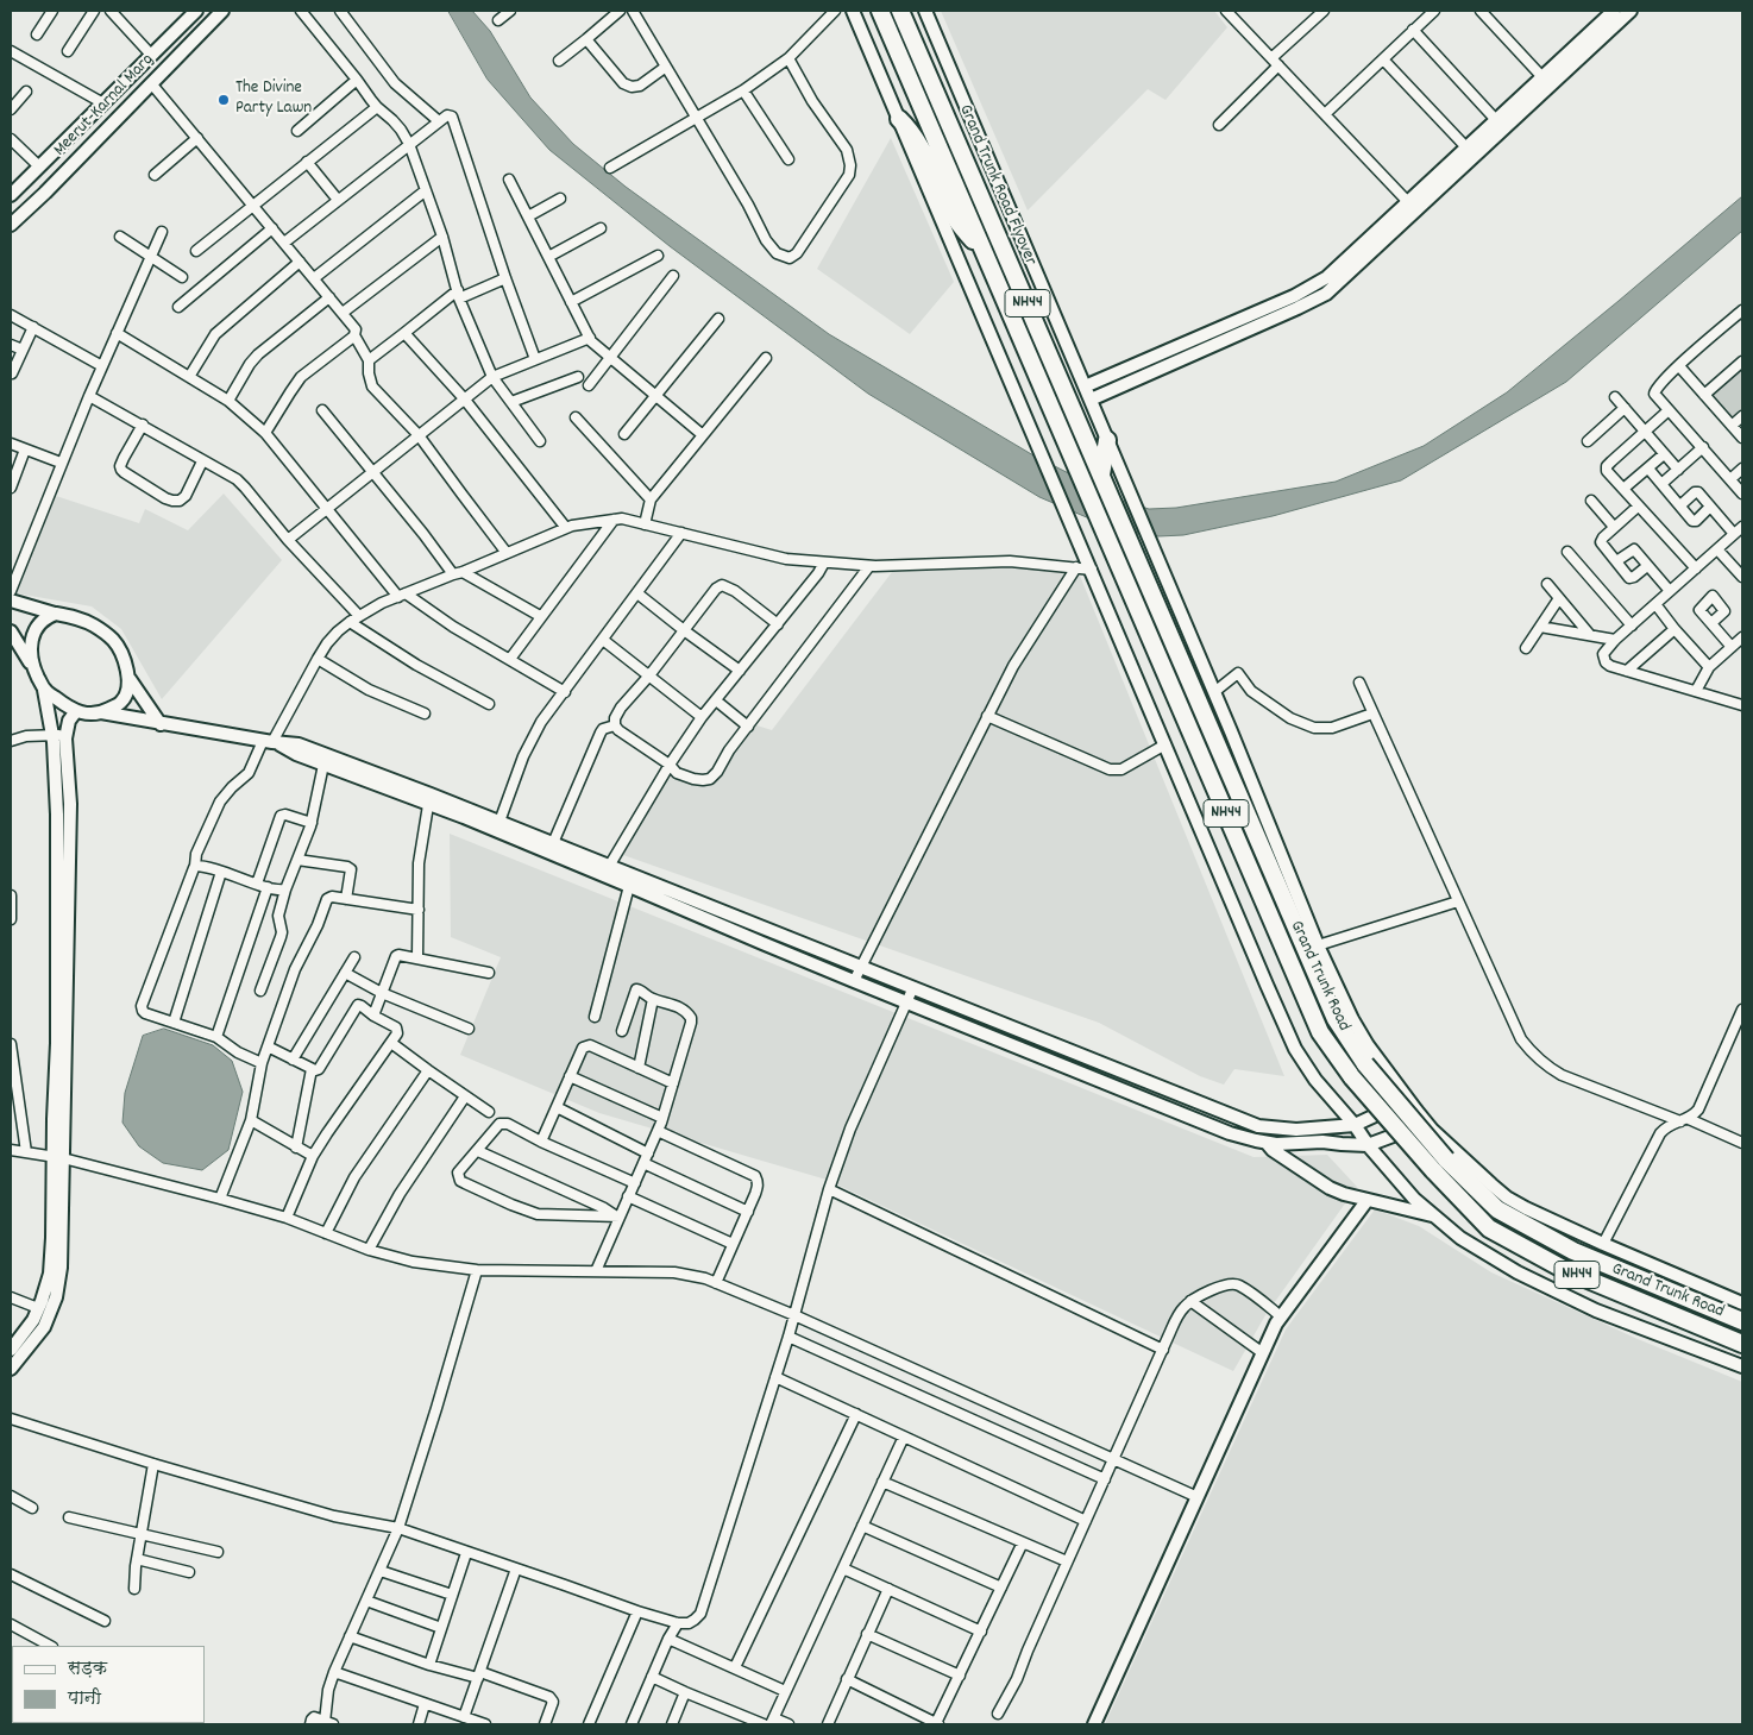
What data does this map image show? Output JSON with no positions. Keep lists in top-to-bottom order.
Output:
{
  "streets": {
    "highway": ["Grand Trunk Road Flyover", "NH44", "Grand Trunk Road"],
    "street": ["Meerut-Karnal Marg"]
  },
  "crossings": [
    ["Grand Trunk Road Flyover", "Grand Trunk Road"],
    ["NH44", "Grand Trunk Road"]
  ],
  "places": ["The Divine Party Lawn"],
  "legend": ["सड़क", "पानी"]
}
